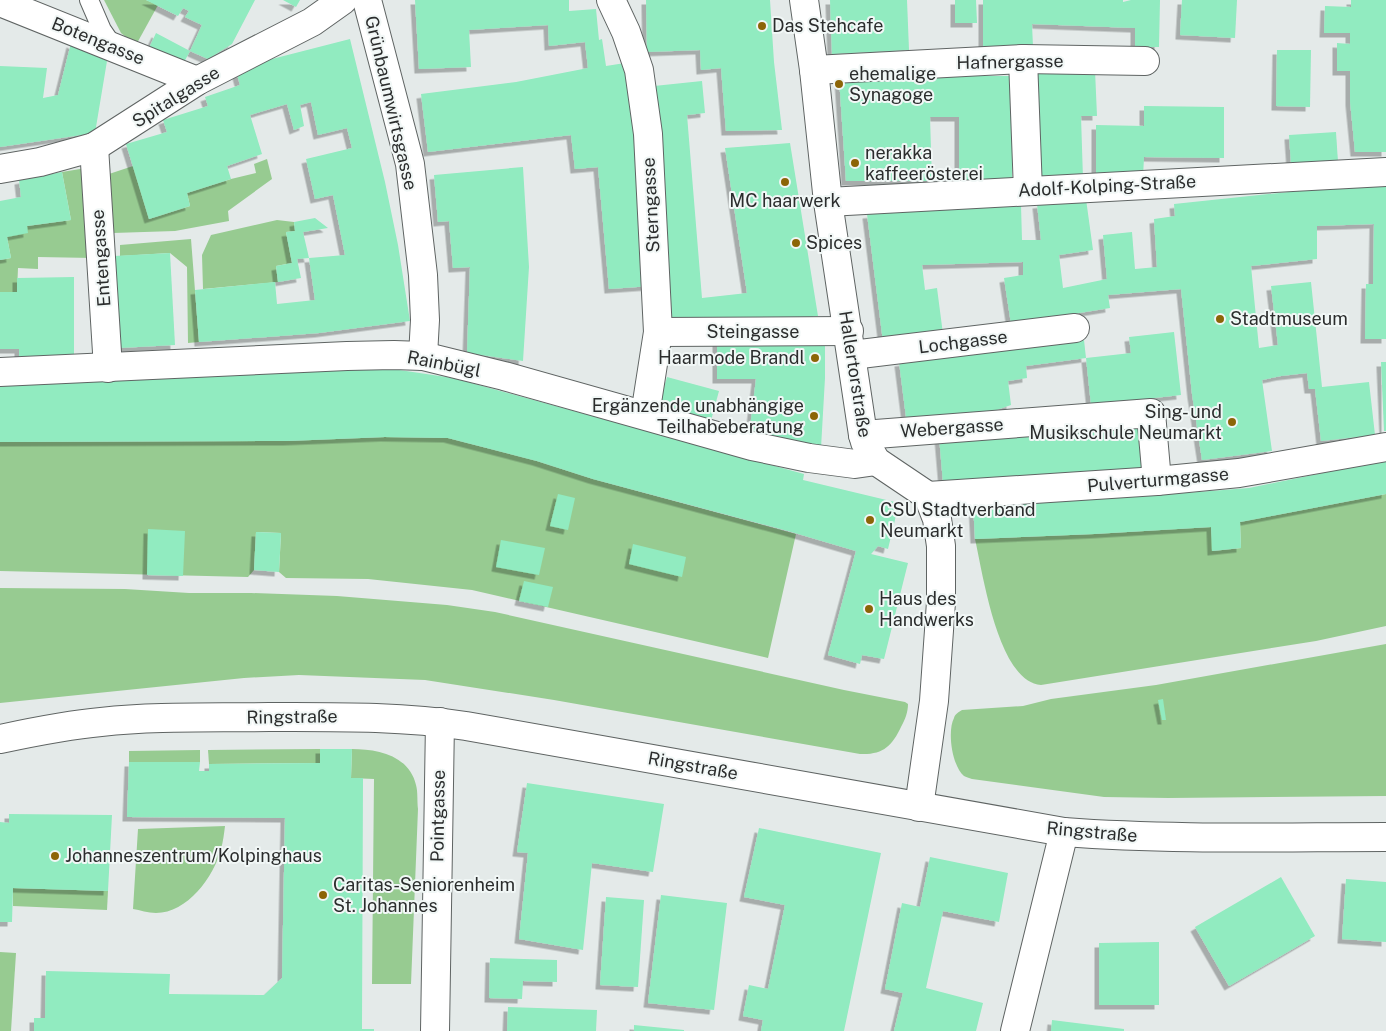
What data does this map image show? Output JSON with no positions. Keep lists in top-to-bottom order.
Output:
{
  "streets": {
    "street": [
      "Botengasse",
      "Hafnergasse",
      "Spitalgasse",
      "Grünbaumwirtsgasse",
      "Adolf-Kolping-Straße",
      "Sterngasse",
      "Entengasse",
      "Steingasse",
      "Lochgasse",
      "Rainbügl",
      "Hallertorstraße",
      "Webergasse",
      "Pulverturmgasse",
      "Ringstraße",
      "Pointgasse"
    ]
  },
  "crossings": [
    ["Botengasse", "Spitalgasse"],
    ["Hafnergasse", "Hallertorstraße"],
    ["Spitalgasse", "Entengasse"],
    ["Grünbaumwirtsgasse", "Rainbügl"],
    ["Adolf-Kolping-Straße", "Hallertorstraße"],
    ["Sterngasse", "Steingasse"],
    ["Sterngasse", "Rainbügl"],
    ["Entengasse", "Rainbügl"],
    ["Steingasse", "Lochgasse"],
    ["Steingasse", "Hallertorstraße"],
    ["Lochgasse", "Hallertorstraße"],
    ["Rainbügl", "Hallertorstraße"],
    ["Hallertorstraße", "Webergasse"],
    ["Hallertorstraße", "Pulverturmgasse"],
    ["Webergasse", "Pulverturmgasse"],
    ["Ringstraße", "Pointgasse"]
  ],
  "places": [
    "Das Stehcafe",
    "ehemalige Synagoge",
    "nerakka kaffeerösterei",
    "MC haarwerk",
    "Spices",
    "Stadtmuseum",
    "Haarmode Brandl",
    "Ergänzende unabhängige Teilhabeberatung",
    "Sing- und Musikschule Neumarkt",
    "CSU Stadtverband Neumarkt",
    "Haus des Handwerks",
    "Johanneszentrum/Kolpinghaus",
    "Caritas-Seniorenheim St. Johannes"
  ]
}
